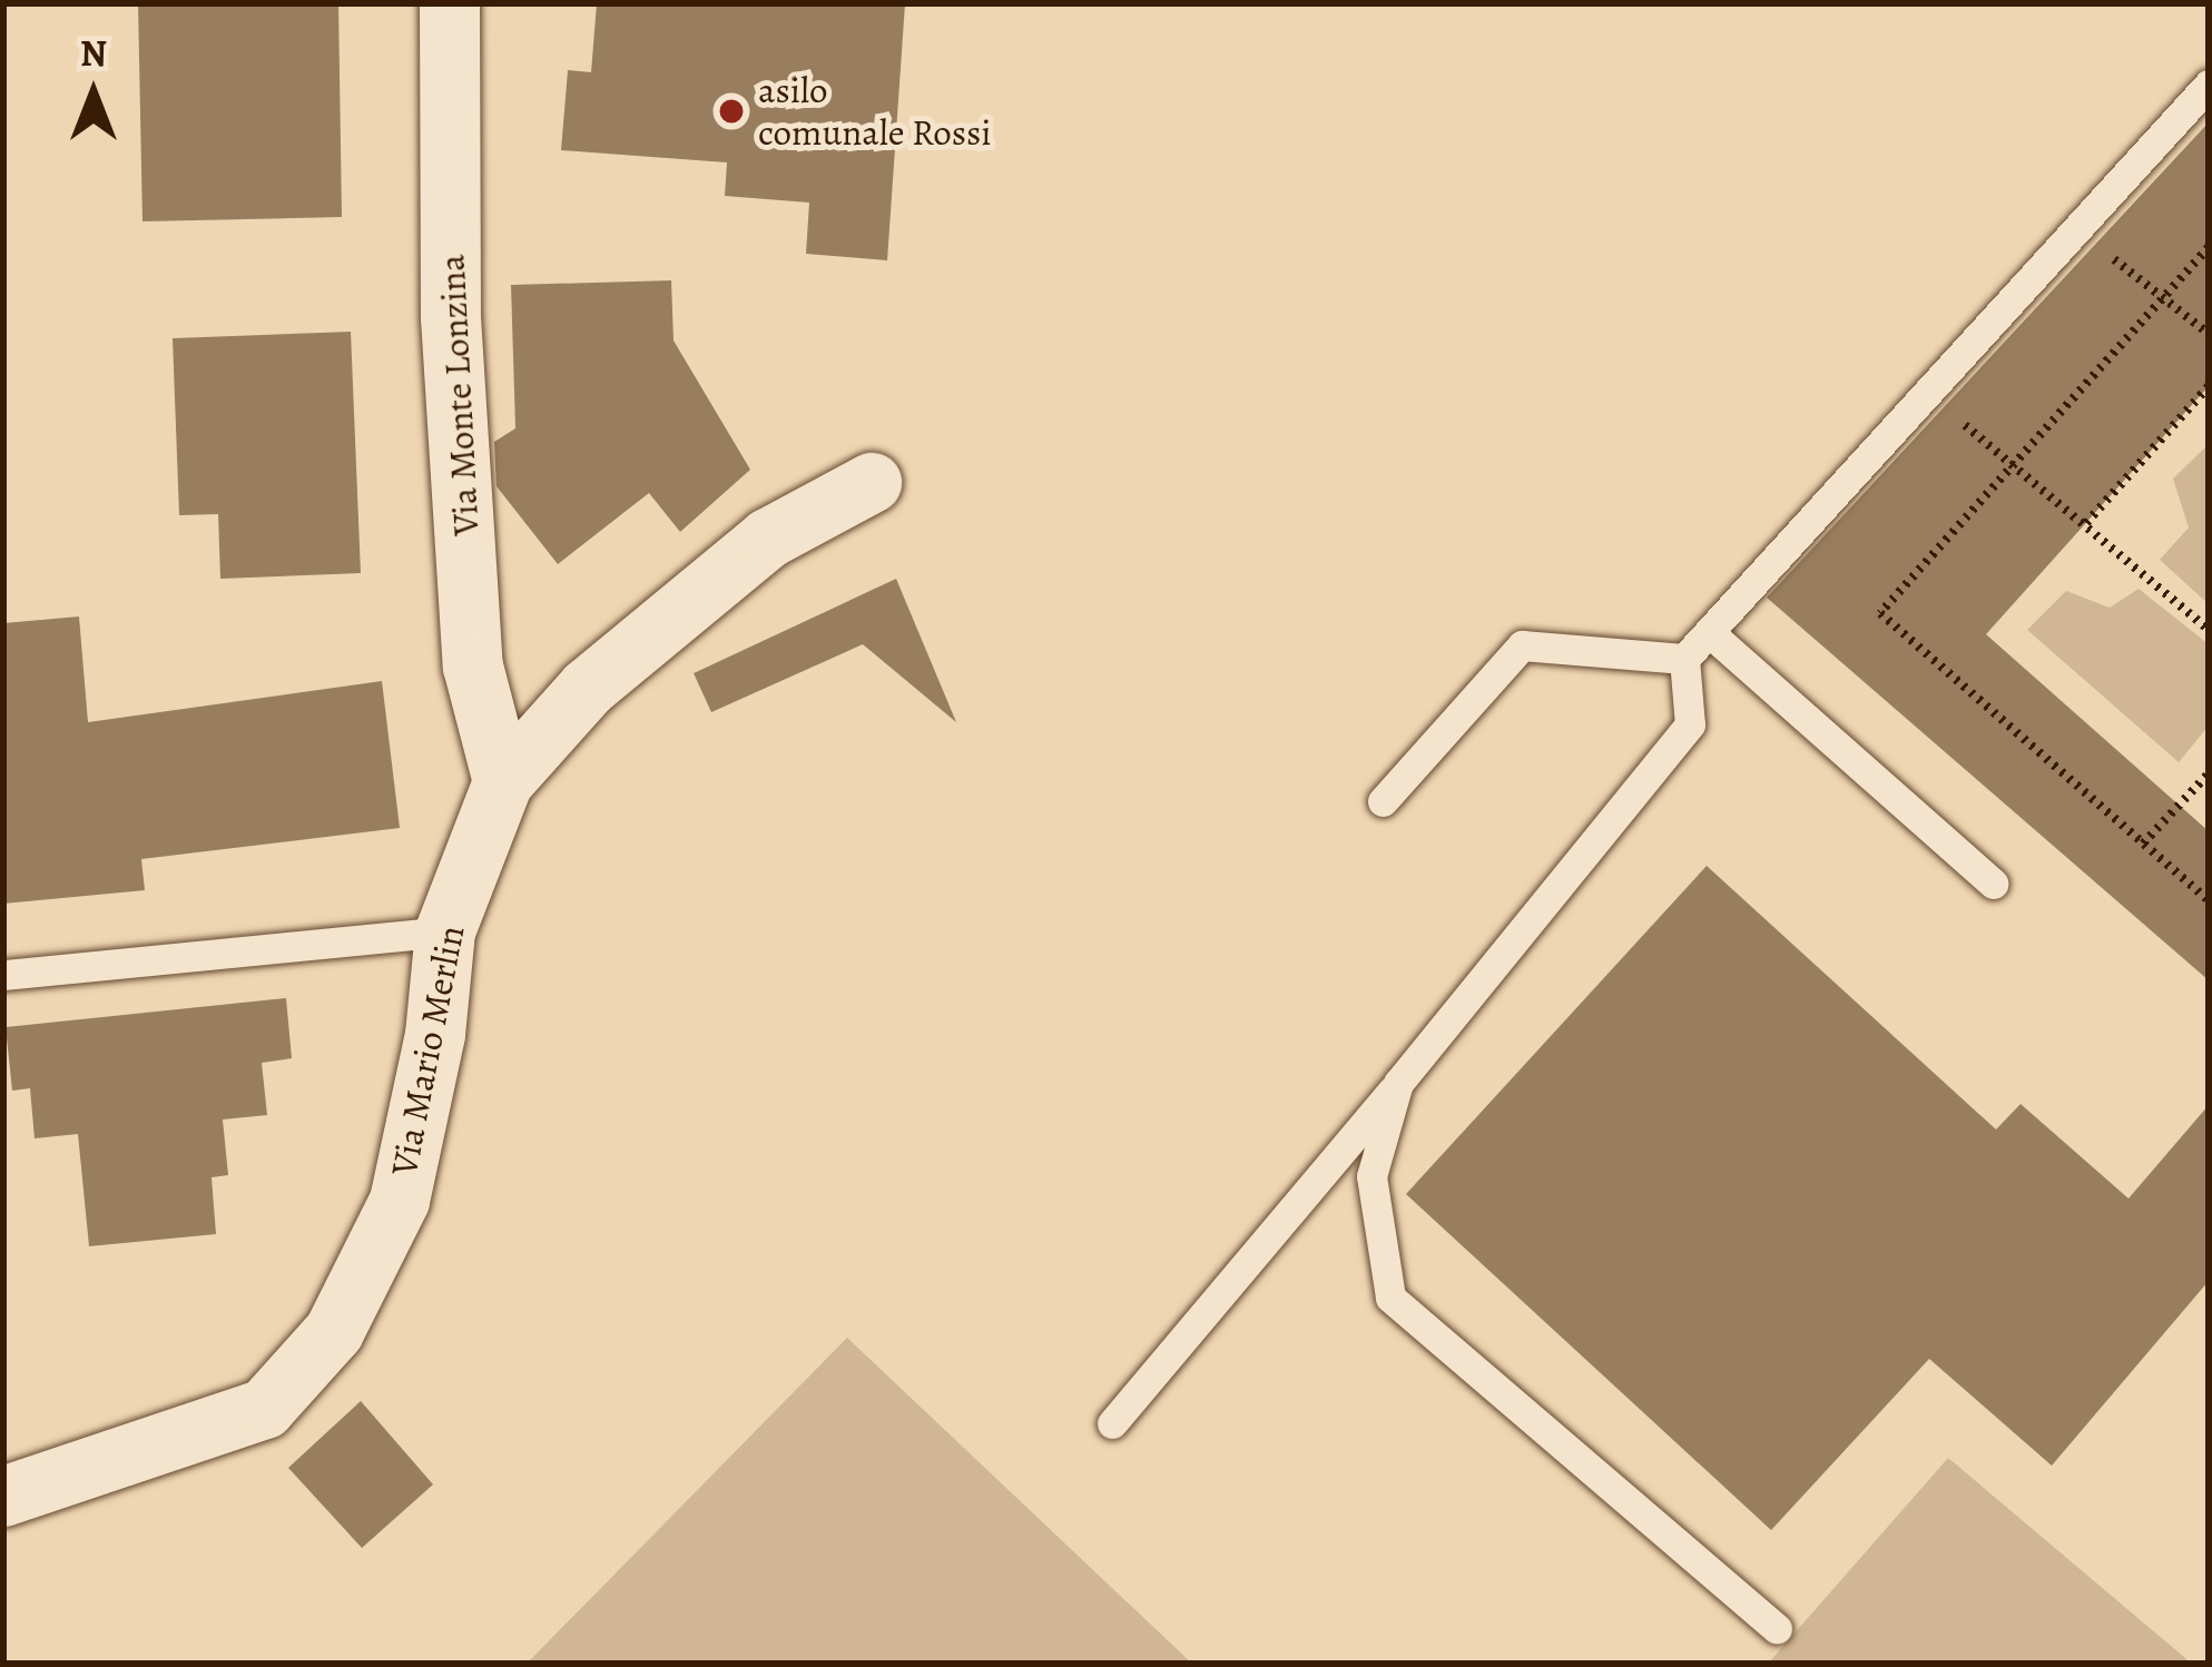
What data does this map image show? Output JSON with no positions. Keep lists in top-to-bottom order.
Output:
{
  "streets": {
    "street": ["Via Monte Lonzina", "Via Mario Merlin"]
  },
  "crossings": [
    ["Via Monte Lonzina", "Via Mario Merlin"]
  ],
  "places": ["asilo comunale Rossi"],
  "north": "top"
}
